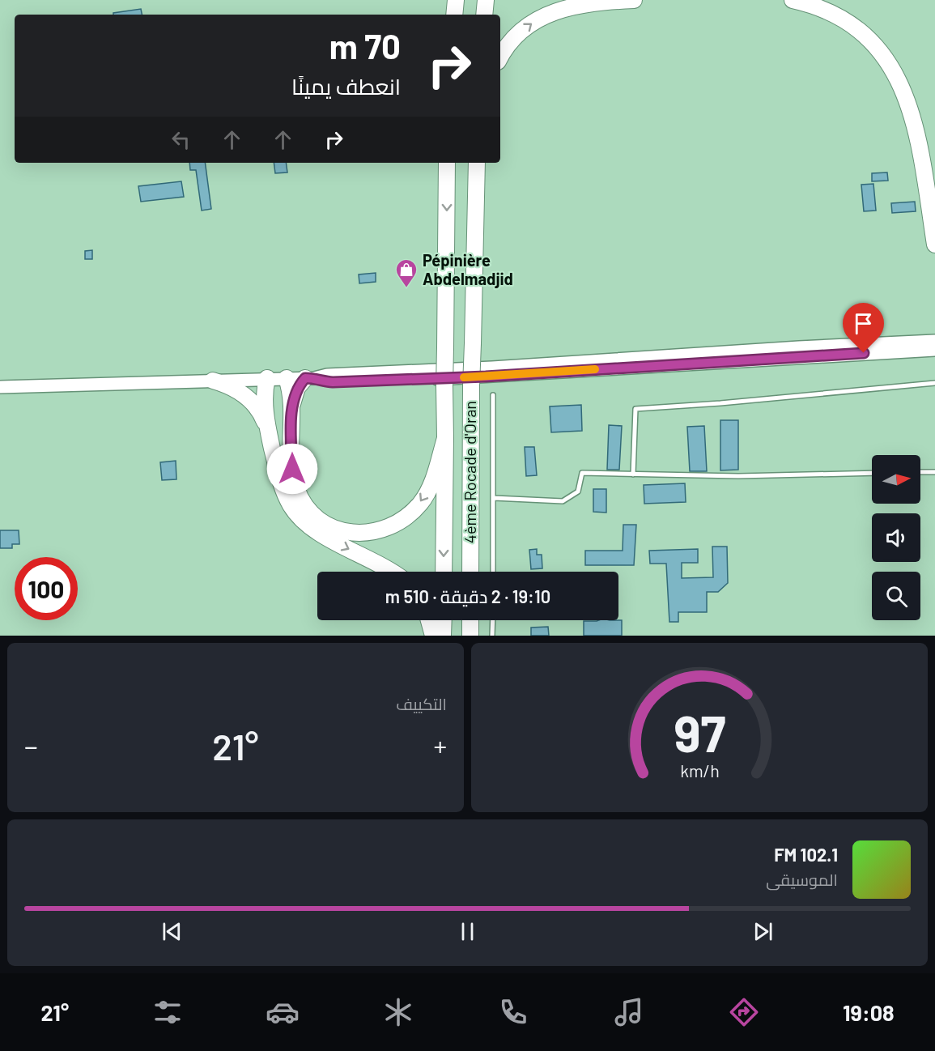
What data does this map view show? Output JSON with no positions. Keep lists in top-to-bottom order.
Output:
{
  "streets": {
    "highway": ["4ème Rocade d'Oran"]
  },
  "places": {
    "shop": ["Pépinière Abdelmadjid"]
  },
  "north": "right",
  "page": {
    "turn": ["70 m", "انعطف يمينًا"],
    "limit": "100",
    "trip": "19:10 · 2 دقيقة · 510 m",
    "tile": "التكييف",
    "heat": ["−", "21°", "+"],
    "song": ["102.1 FM", "الموسيقى"],
    "tabs": ["19:08", "21°"],
    "gauge": ["97", "km/h"]
  }
}
